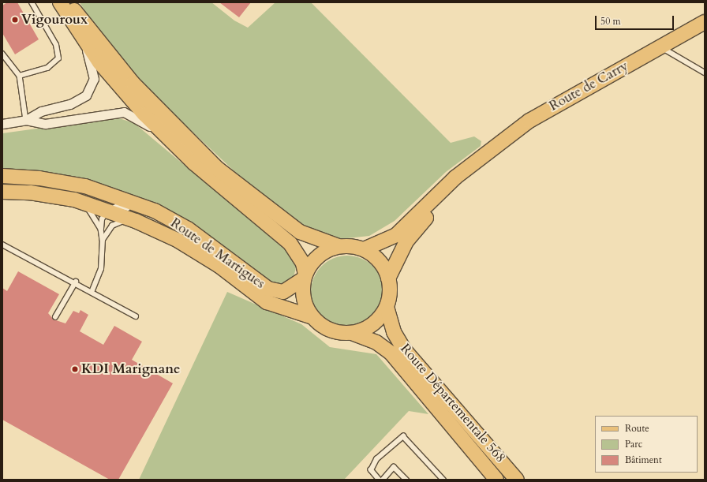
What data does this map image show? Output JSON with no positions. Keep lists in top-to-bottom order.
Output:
{
  "streets": {
    "main road": ["Route de Carry", "Route de Martigues", "Route Départementale 568"]
  },
  "crossings": [
    ["Route de Carry", "Route de Martigues"],
    ["Route de Carry", "Route Départementale 568"],
    ["Route de Martigues", "Route Départementale 568"]
  ],
  "places": ["Vigouroux", "KDI Marignane"],
  "legend": ["Route", "Parc", "Bâtiment"],
  "scale_bar": "50 m"
}
